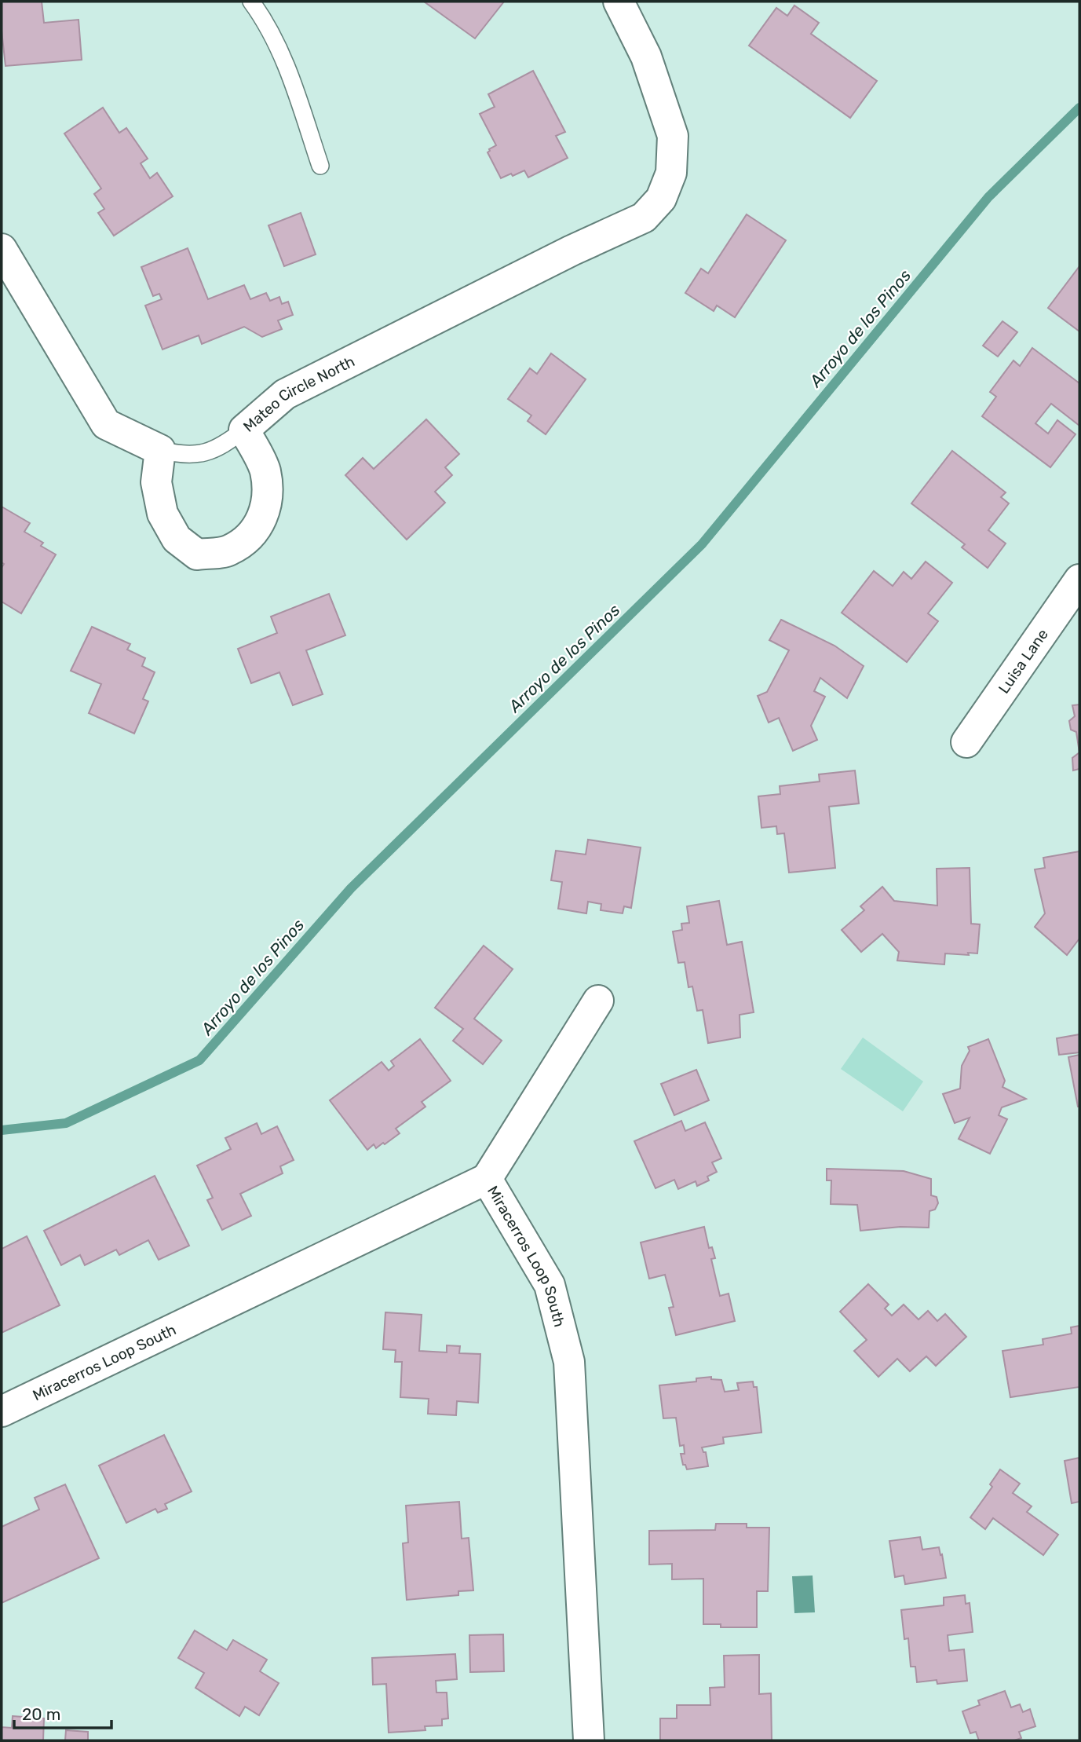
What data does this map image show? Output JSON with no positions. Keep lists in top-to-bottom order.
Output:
{
  "streets": {
    "street": ["Mateo Circle North", "Luisa Lane", "Miracerros Loop South"]
  },
  "water": ["Arroyo de los Pinos"],
  "scale_bar": "20 m"
}
